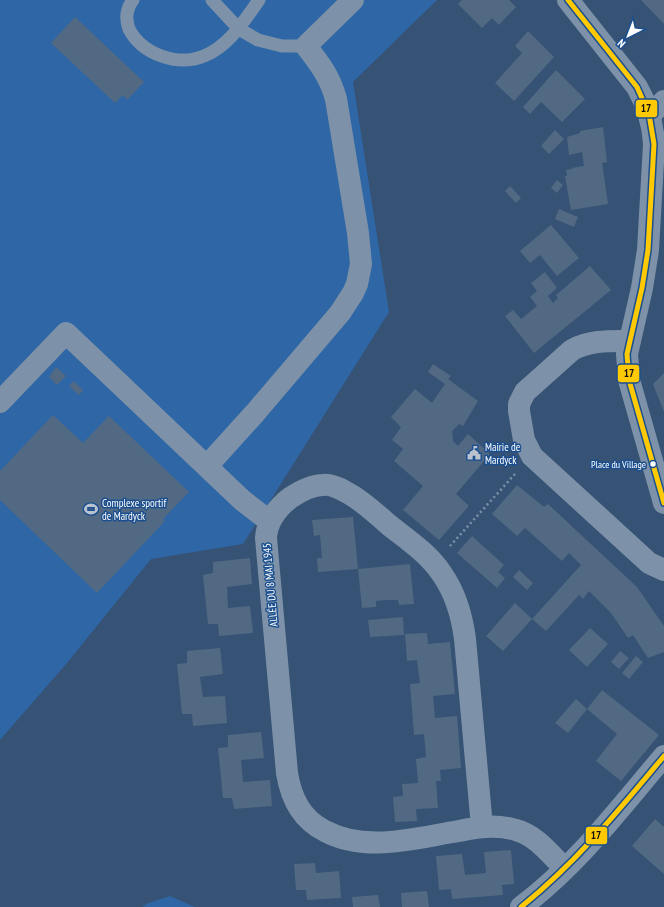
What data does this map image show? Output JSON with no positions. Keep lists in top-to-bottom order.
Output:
{
  "streets": {
    "street": ["ALLÉE DU 8 MAI 1945"]
  },
  "places": {
    "public building": ["Mairie de Mardyck"],
    "other": ["Place du Village"],
    "sports": ["Complexe sportif de Mardyck"]
  },
  "lines": ["transit line 17"],
  "north": "bottom left"
}
